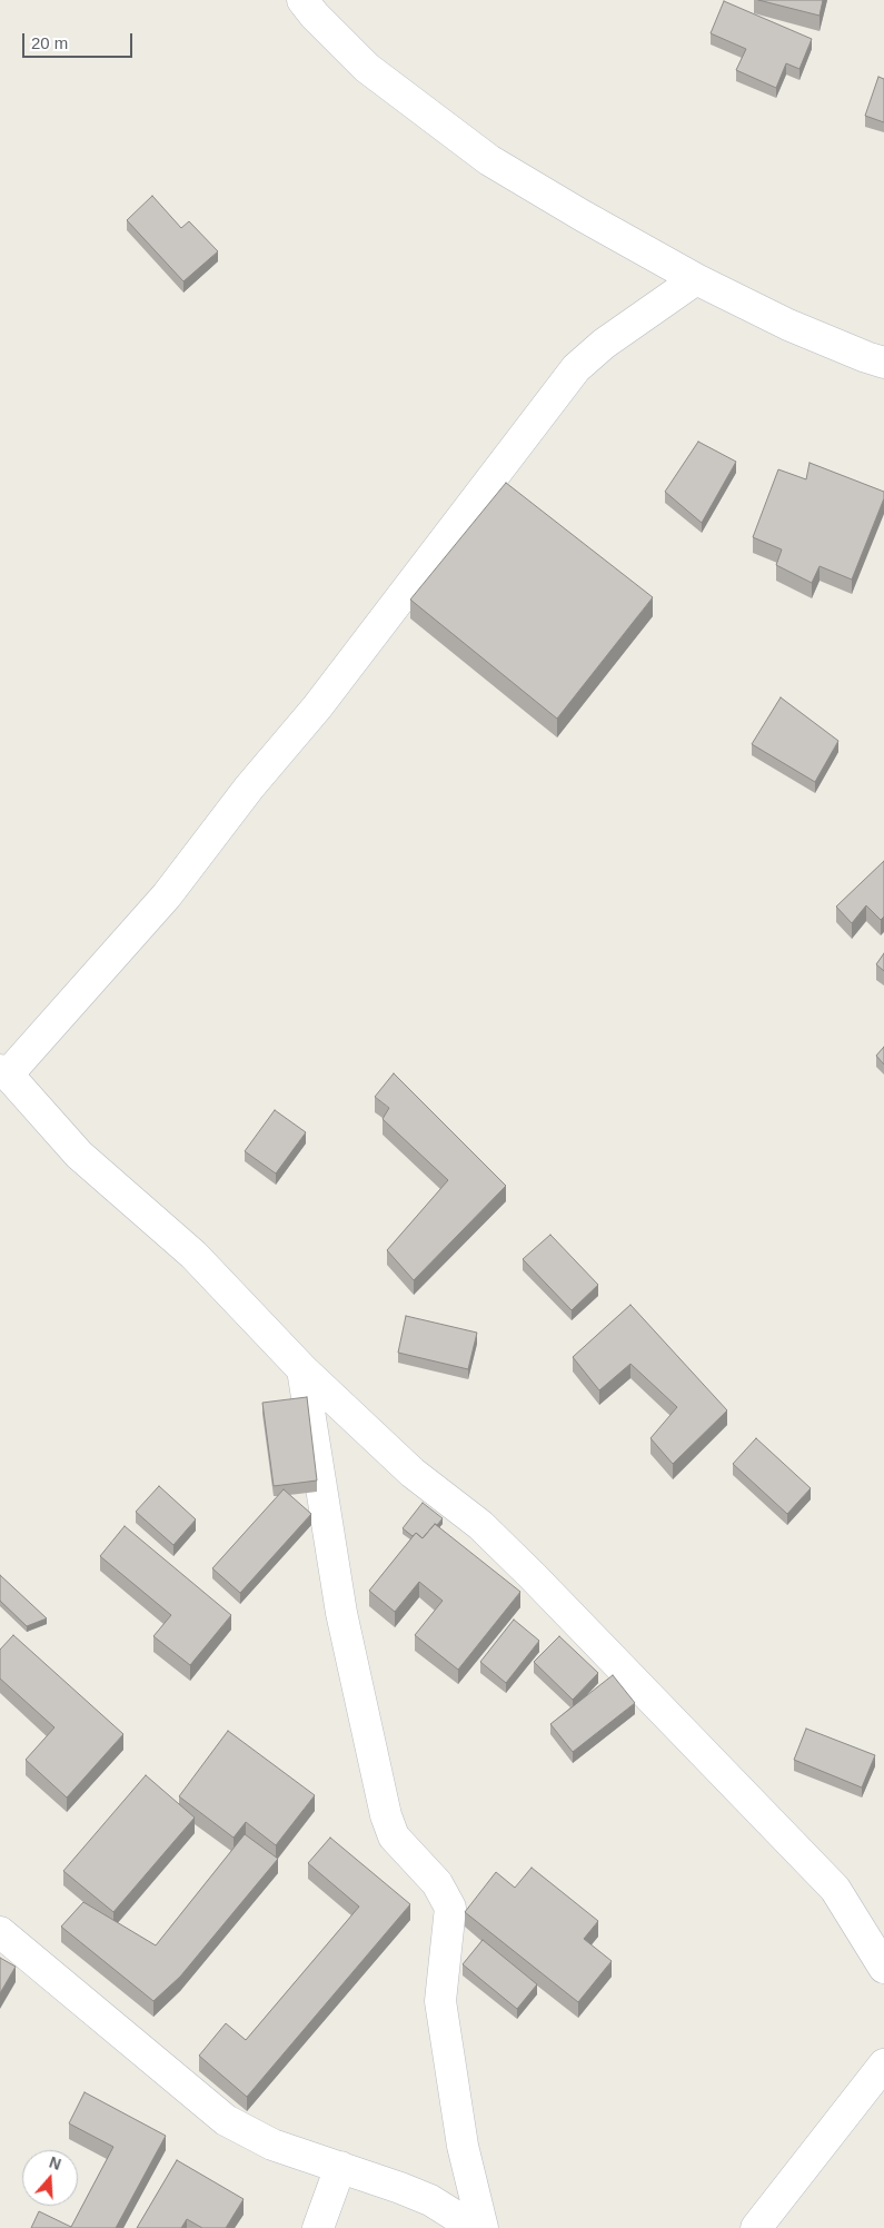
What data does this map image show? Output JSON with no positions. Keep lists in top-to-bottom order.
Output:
{
  "scale_bar": "20 m",
  "north": "top"
}
